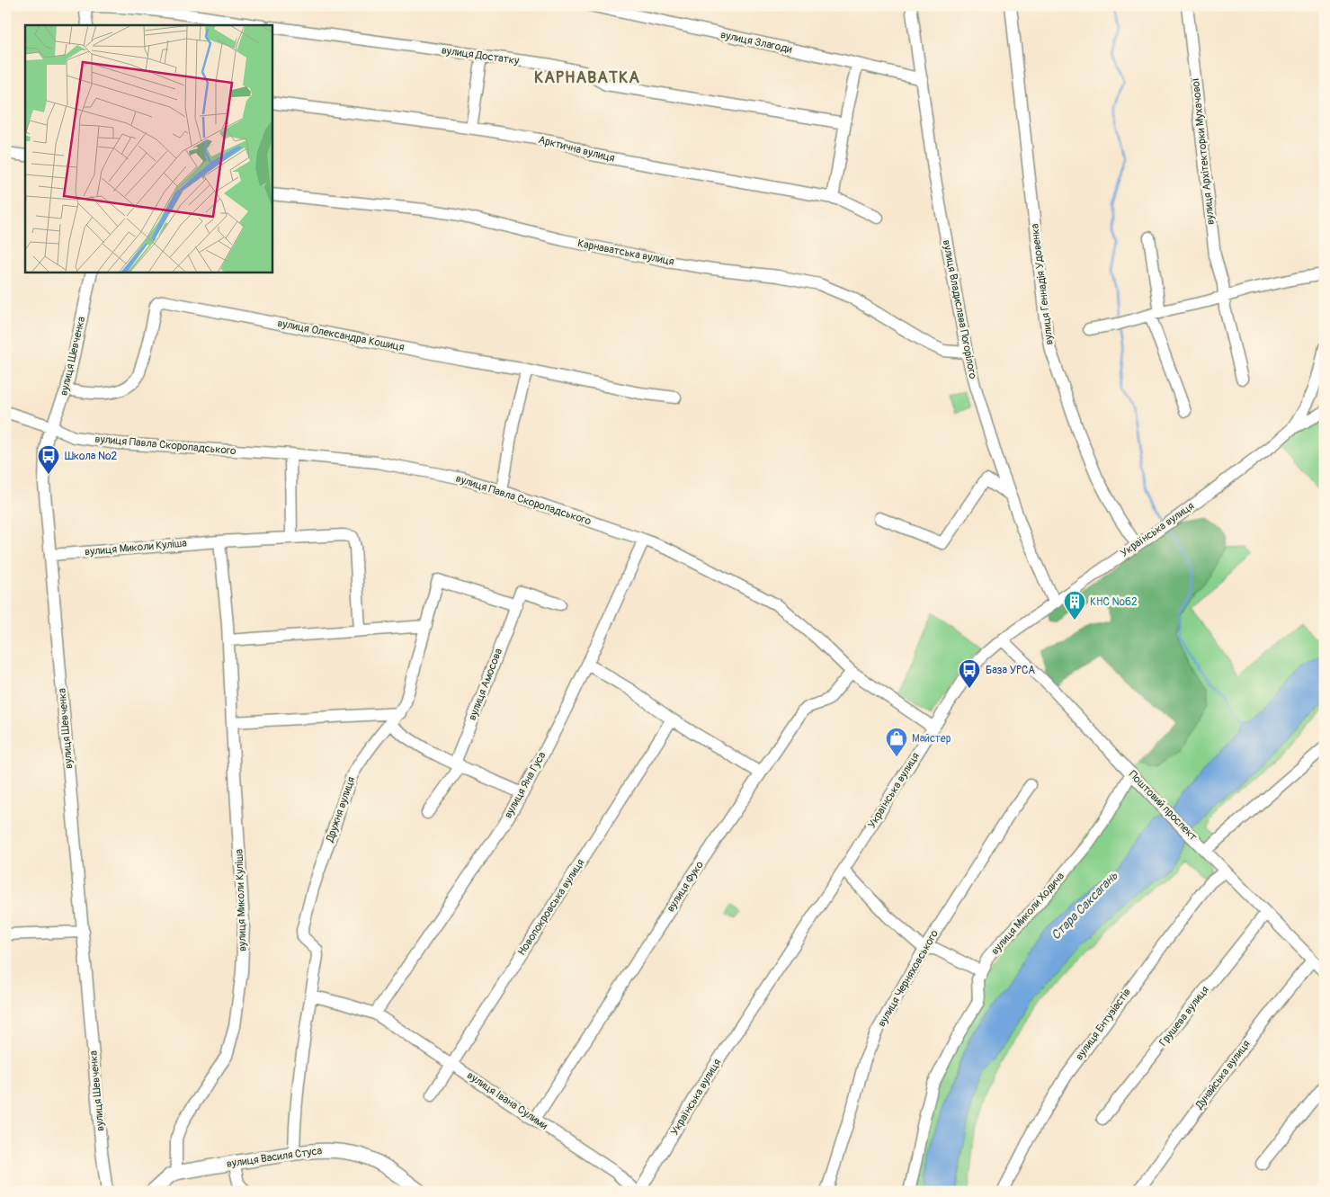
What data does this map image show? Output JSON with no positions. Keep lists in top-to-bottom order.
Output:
{
  "streets": {
    "main road": ["вулиця Василя Стуса"],
    "street": [
      "вулиця Злагоди",
      "вулиця Достатку",
      "Арктична вулиця",
      "вулиця Архітекторки Мухачової",
      "Карнаватська вулиця",
      "вулиця Геннадія Удовенка",
      "вулиця Владислава Погорілого",
      "вулиця Олександра Кошиця",
      "вулиця Шевченка",
      "вулиця Павла Скоропадського",
      "Українська вулиця",
      "вулиця Миколи Куліша",
      "вулиця Амосова",
      "вулиця Яна Гуса",
      "Поштовий проспект",
      "Дружня вулиця",
      "вулиця Фуко",
      "Новопокровська вулиця",
      "вулиця Миколи Ходича",
      "вулиця Черняховського",
      "Грушева вулиця",
      "вулиця Ентузіастів",
      "Дунайська вулиця",
      "вулиця Івана Сулими"
    ]
  },
  "crossings": [
    ["вулиця Злагоди", "вулиця Владислава Погорілого"],
    ["Карнаватська вулиця", "вулиця Владислава Погорілого"],
    ["вулиця Геннадія Удовенка", "Українська вулиця"],
    ["вулиця Владислава Погорілого", "Українська вулиця"],
    ["вулиця Олександра Кошиця", "вулиця Шевченка"],
    ["вулиця Шевченка", "вулиця Павла Скоропадського"],
    ["вулиця Шевченка", "вулиця Миколи Куліша"],
    ["вулиця Павла Скоропадського", "Українська вулиця"],
    ["вулиця Павла Скоропадського", "вулиця Яна Гуса"],
    ["вулиця Павла Скоропадського", "вулиця Фуко"],
    ["Українська вулиця", "Поштовий проспект"],
    ["вулиця Миколи Куліша", "вулиця Василя Стуса"],
    ["вулиця Амосова", "Дружня вулиця"],
    ["вулиця Яна Гуса", "вулиця Івана Сулими"],
    ["Поштовий проспект", "вулиця Миколи Ходича"],
    ["Поштовий проспект", "Грушева вулиця"],
    ["Поштовий проспект", "вулиця Ентузіастів"],
    ["Поштовий проспект", "Дунайська вулиця"],
    ["Дружня вулиця", "вулиця Василя Стуса"],
    ["вулиця Фуко", "вулиця Івана Сулими"],
    ["Новопокровська вулиця", "вулиця Івана Сулими"]
  ],
  "districts": ["КАРНАВАТКА"],
  "water": ["Стара Саксагань"],
  "places": {
    "bus stop": ["Школа №2", "База УРСА"],
    "building": ["КНС №62"],
    "shop": ["Майстер"]
  }
}
